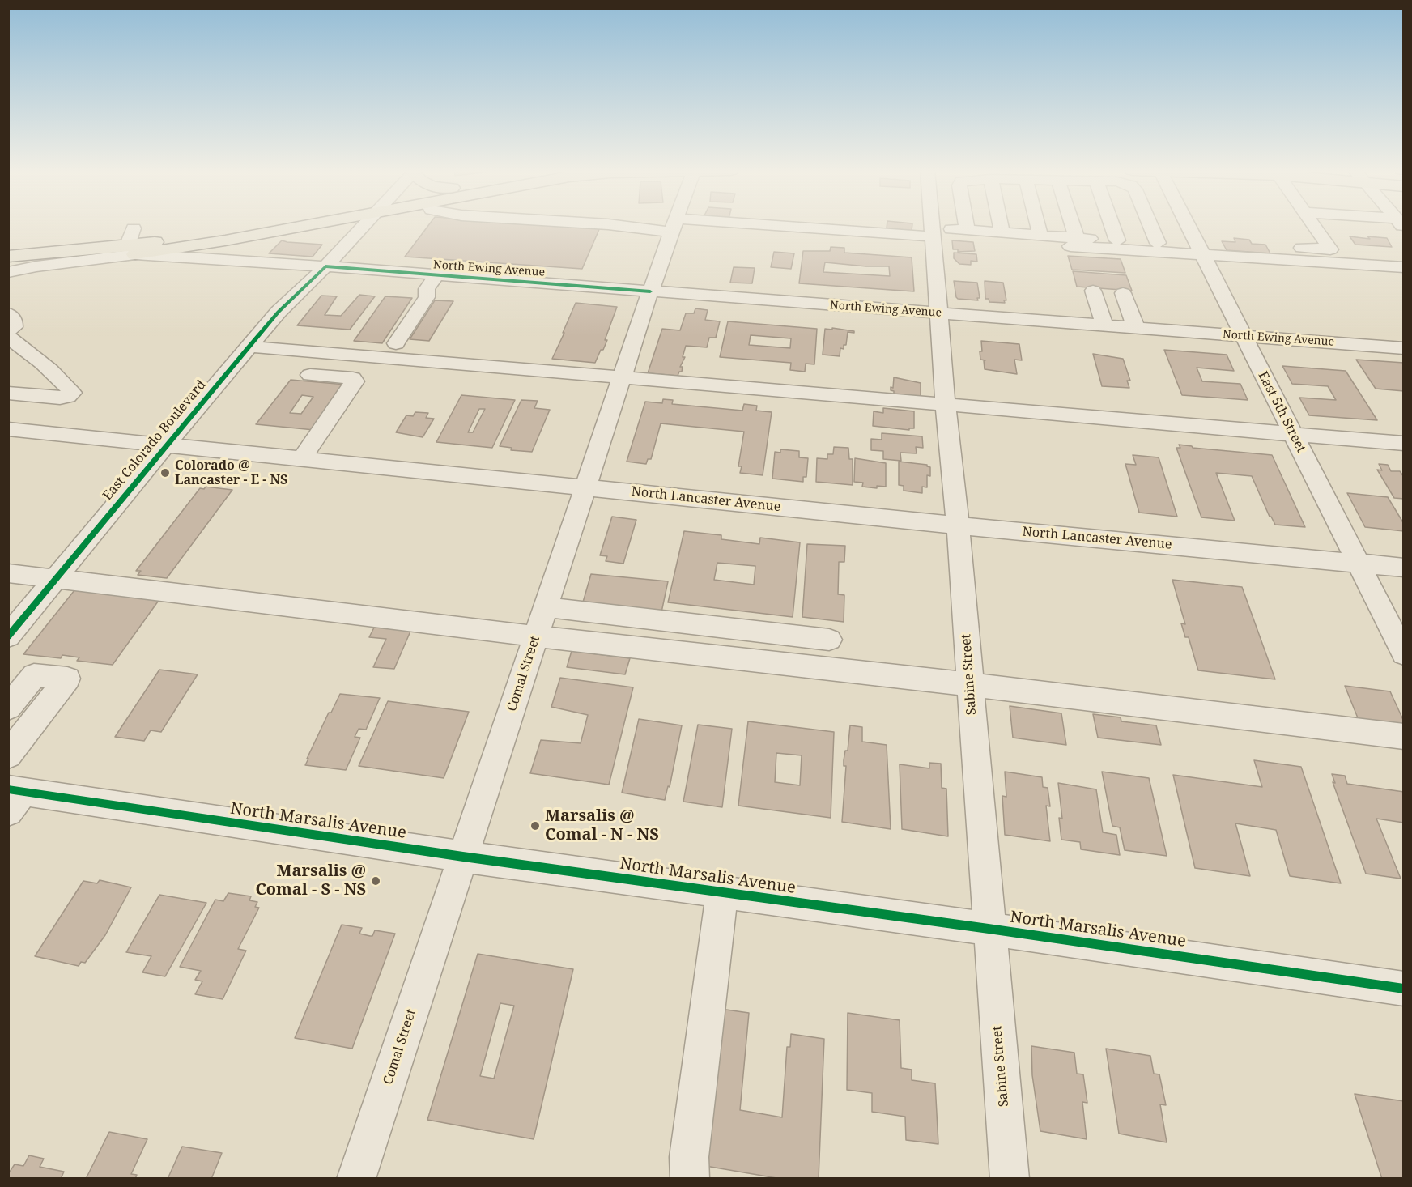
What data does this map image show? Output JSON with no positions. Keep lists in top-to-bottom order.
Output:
{
  "streets": {
    "street": [
      "North Ewing Avenue",
      "East 5th Street",
      "East Colorado Boulevard",
      "North Lancaster Avenue",
      "Comal Street",
      "Sabine Street",
      "North Marsalis Avenue"
    ]
  },
  "crossings": [
    ["North Ewing Avenue", "East 5th Street"],
    ["North Ewing Avenue", "East Colorado Boulevard"],
    ["North Ewing Avenue", "Comal Street"],
    ["North Ewing Avenue", "Sabine Street"],
    ["East 5th Street", "North Lancaster Avenue"],
    ["East Colorado Boulevard", "North Lancaster Avenue"],
    ["North Lancaster Avenue", "Comal Street"],
    ["North Lancaster Avenue", "Sabine Street"],
    ["Comal Street", "North Marsalis Avenue"],
    ["Sabine Street", "North Marsalis Avenue"]
  ],
  "places": ["Colorado @ Lancaster - E - NS", "Marsalis @ Comal - N - NS", "Marsalis @ Comal - S - NS"]
}
